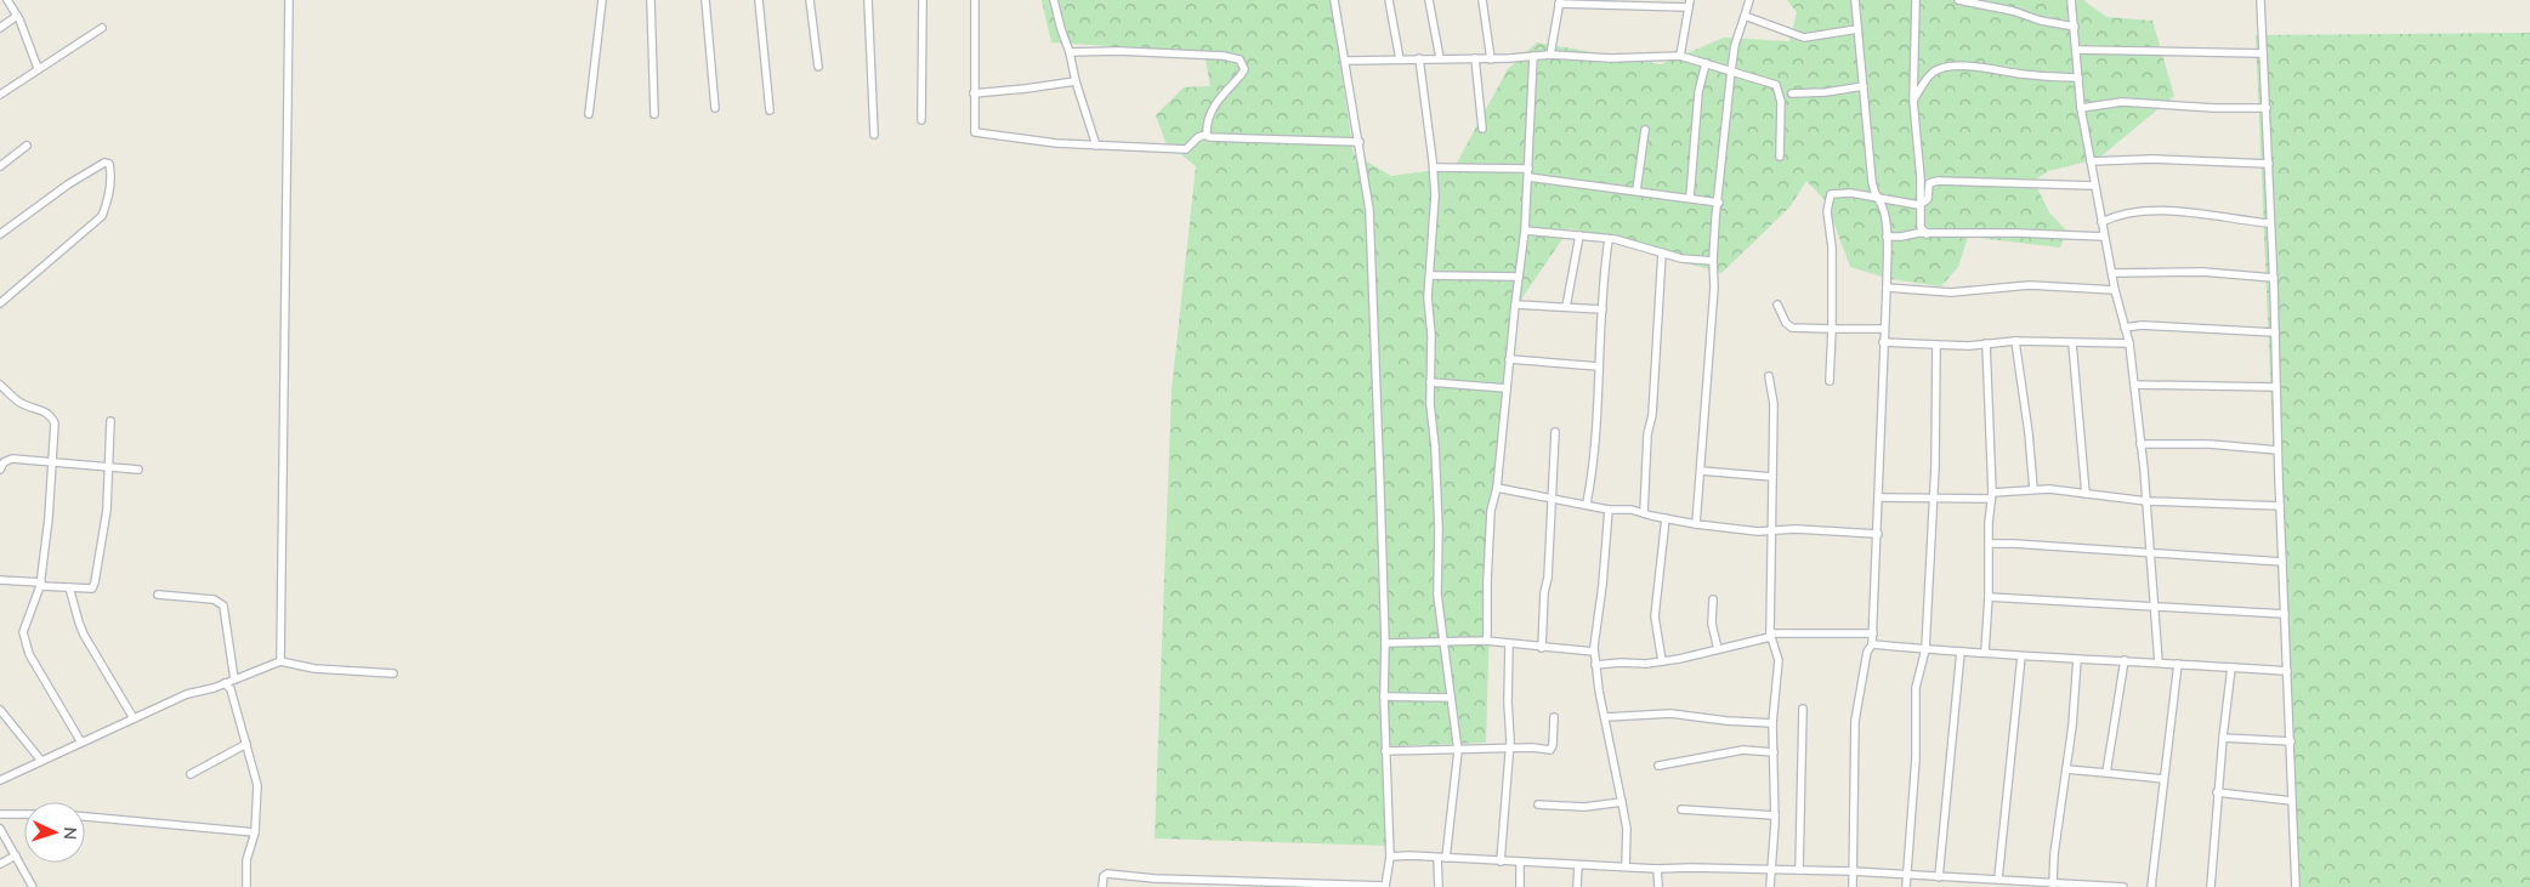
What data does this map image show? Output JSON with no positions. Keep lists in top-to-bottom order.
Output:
{
  "north": "right"
}
